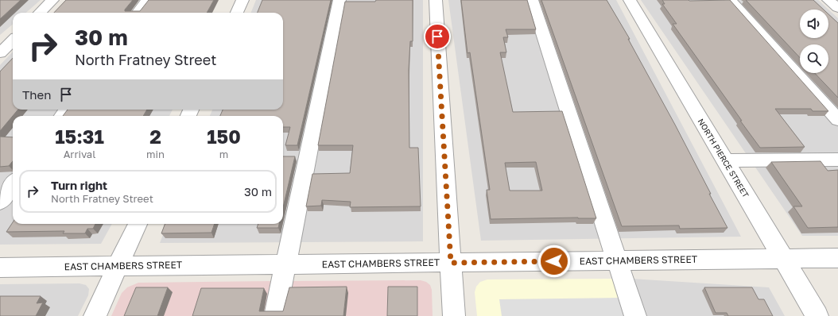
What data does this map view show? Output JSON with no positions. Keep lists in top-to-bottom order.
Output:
{
  "streets": {
    "street": ["NORTH PIERCE STREET", "EAST CHAMBERS STREET"]
  },
  "crossings": [
    ["NORTH PIERCE STREET", "EAST CHAMBERS STREET"]
  ],
  "page": {
    "turn": ["30 m", "North Fratney Street"],
    "then": "Then",
    "eta": [
      "15:31",
      "Arrival",
      "2",
      "min",
      "150",
      "m"
    ],
    "list": [
      {
        "name": "Turn right",
        "note": "North Fratney Street",
        "value": "30 m"
      }
    ]
  }
}
